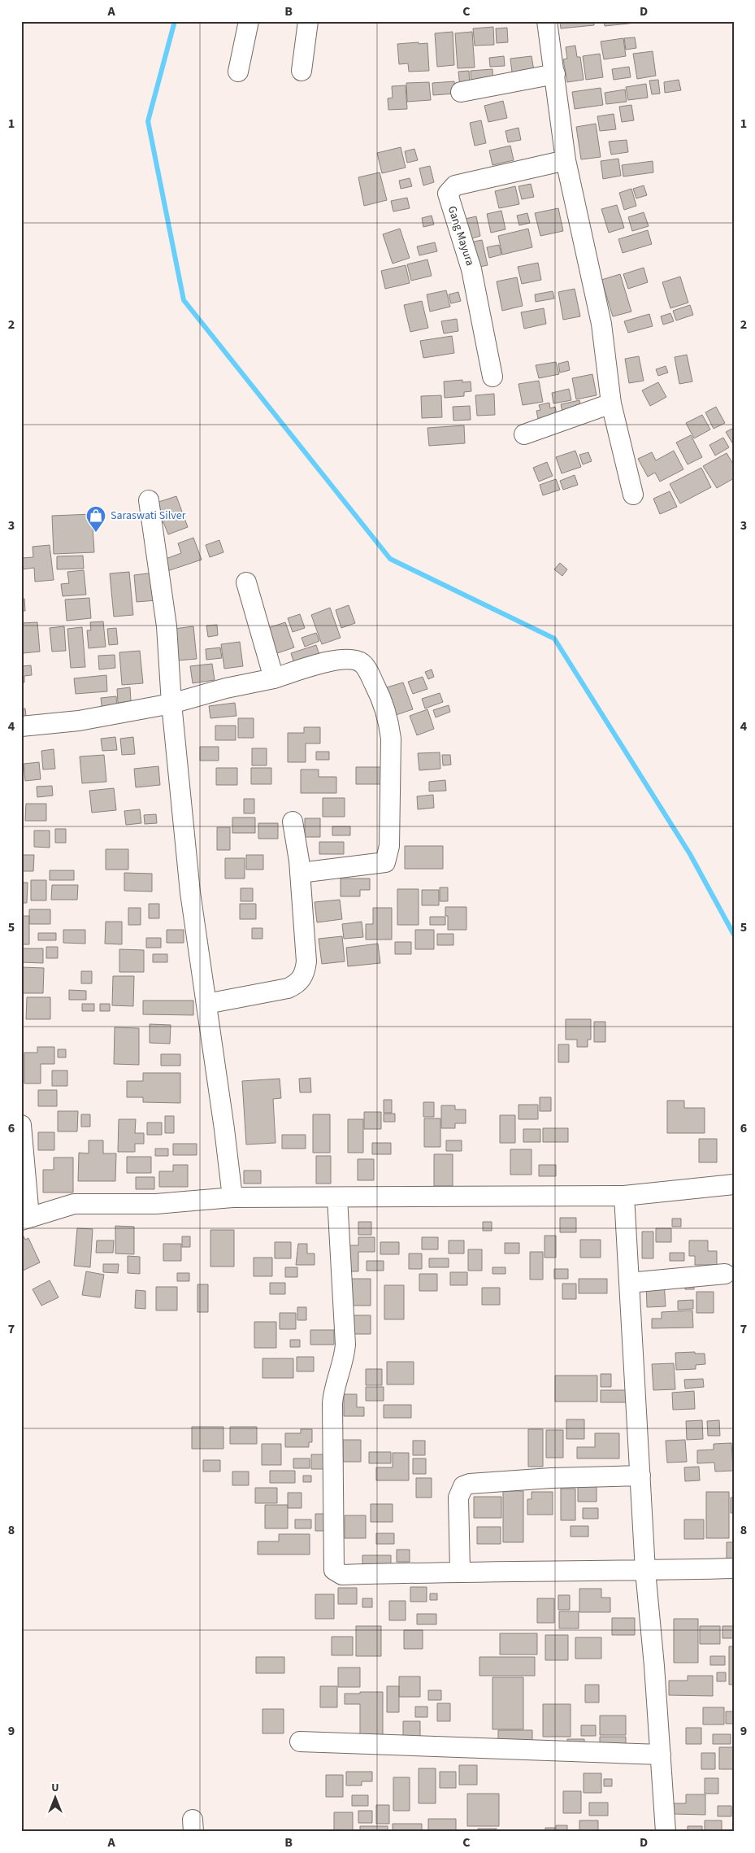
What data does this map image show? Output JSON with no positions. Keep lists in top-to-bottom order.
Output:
{
  "streets": {
    "street": ["Gang Mayura"]
  },
  "places": {
    "shop": ["Saraswati Silver"]
  },
  "north": "top",
  "grid": {
    "columns": [
      "A",
      "B",
      "C",
      "D"
    ],
    "rows": [
      "1",
      "2",
      "3",
      "4",
      "5",
      "6",
      "7",
      "8",
      "9"
    ]
  }
}
